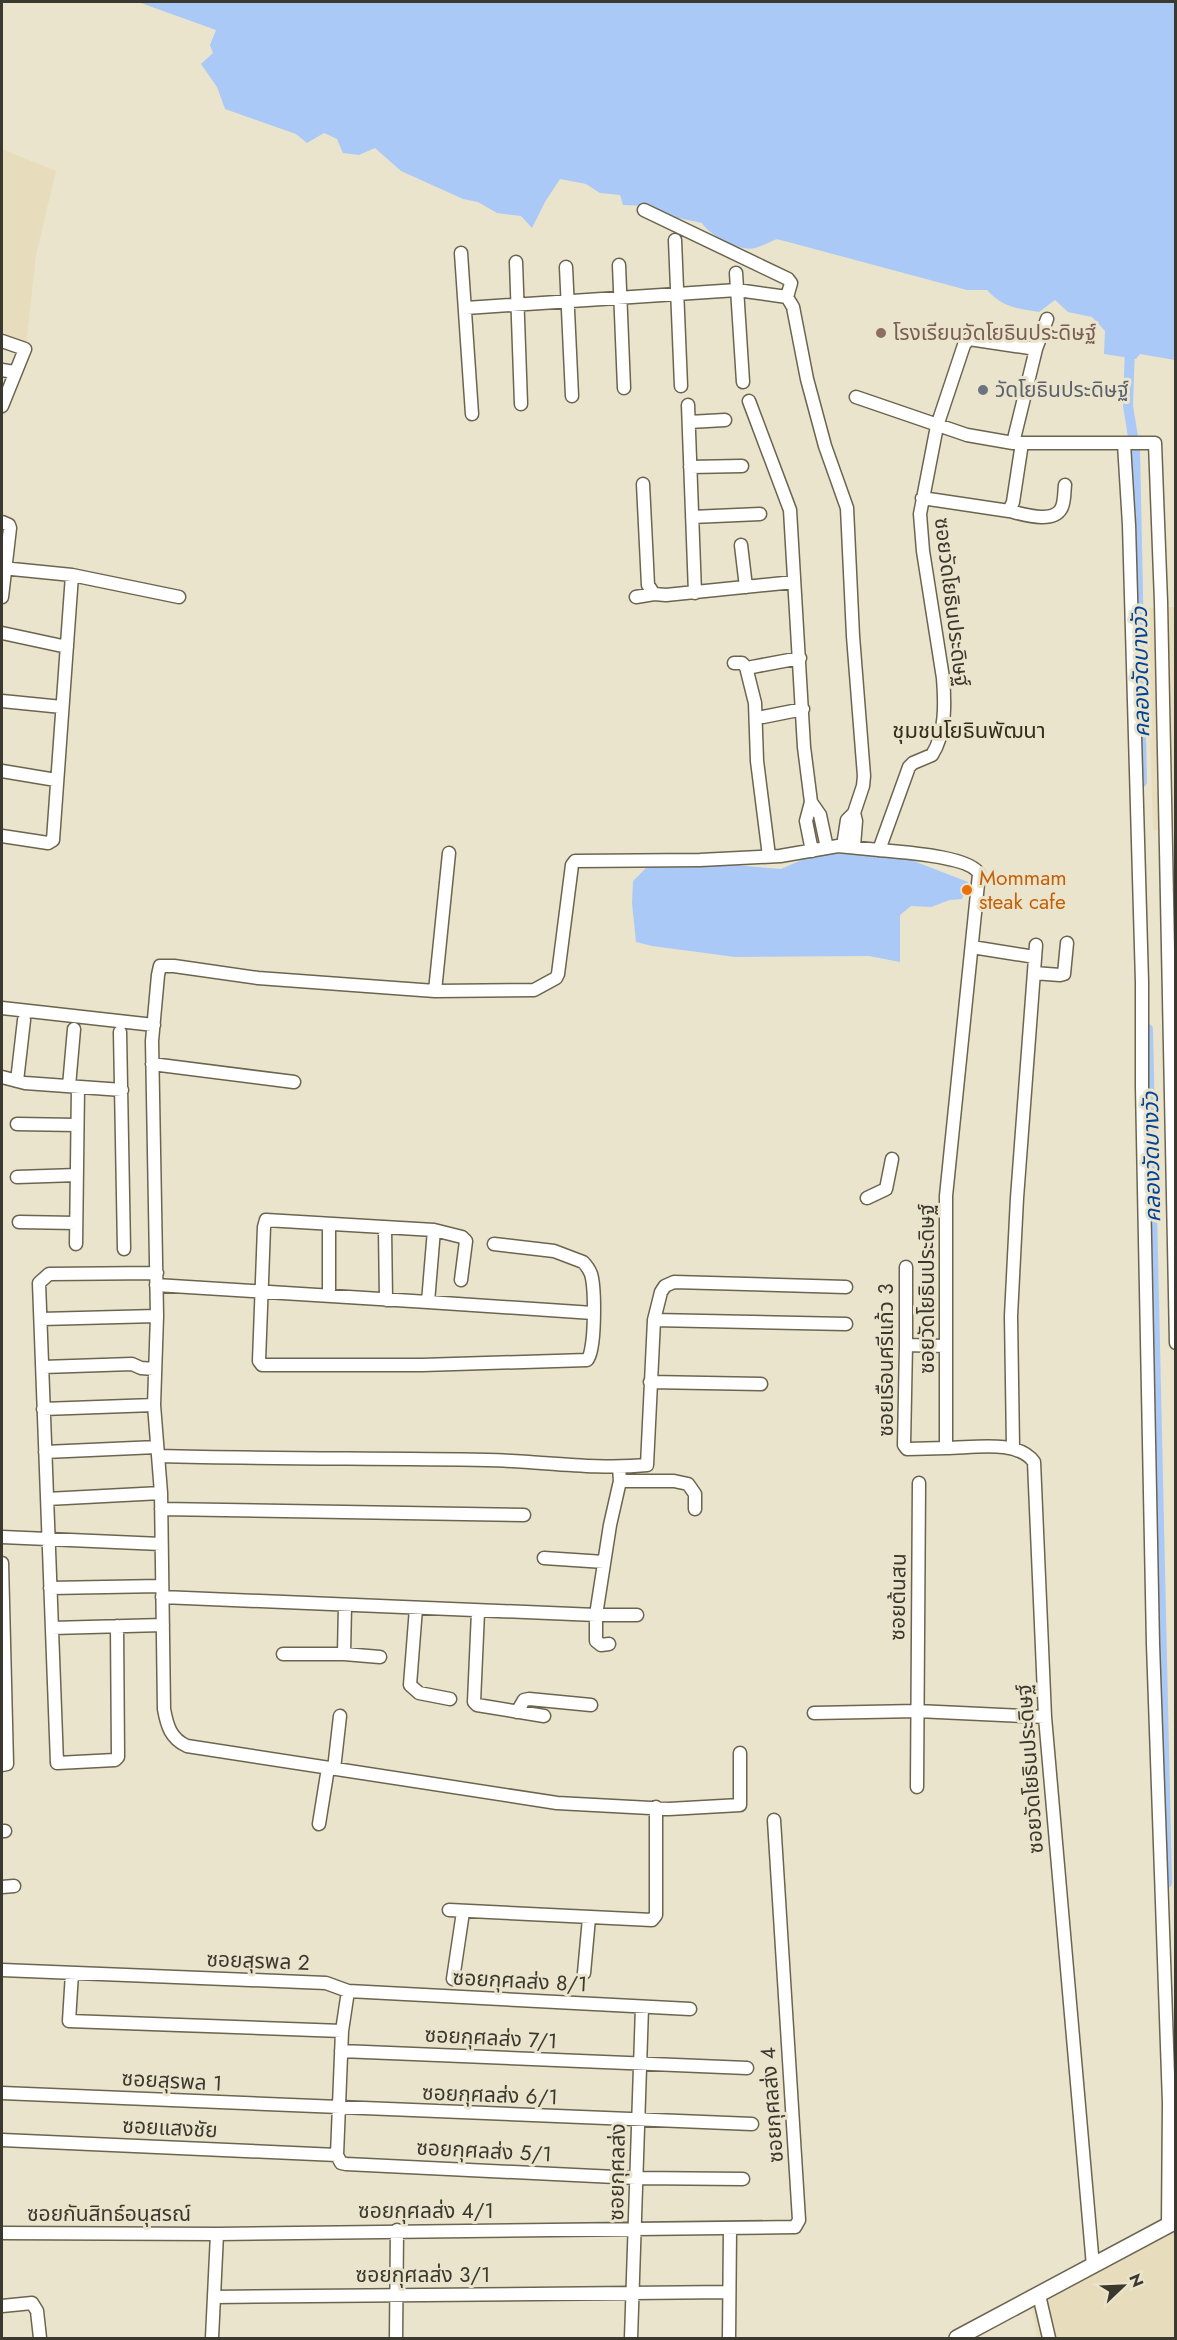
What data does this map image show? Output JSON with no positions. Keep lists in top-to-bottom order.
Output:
{
  "streets": {
    "street": [
      "ซอยวัดโยธินประดิษฐ์",
      "ซอยเรือนศรีแก้ว 3",
      "ซอยต้นสน",
      "ซอยสุรพล 2",
      "ซอยกุศลส่ง 8/1",
      "ซอยกุศลส่ง 7/1",
      "ซอยสุรพล 1",
      "ซอยกุศลส่ง 6/1",
      "ซอยกุศลส่ง 4",
      "ซอยแสงชัย",
      "ซอยกุศลส่ง 5/1",
      "ซอยกุศลส่ง",
      "ซอยกุศลส่ง 4/1",
      "ซอยกันสิทธ์อนุสรณ์",
      "ซอยกุศลส่ง 3/1"
    ]
  },
  "crossings": [
    ["ซอยวัดโยธินประดิษฐ์", "ซอยเรือนศรีแก้ว 3"],
    ["ซอยสุรพล 2", "ซอยกุศลส่ง 8/1"],
    ["ซอยกุศลส่ง 8/1", "ซอยกุศลส่ง"],
    ["ซอยกุศลส่ง 7/1", "ซอยกุศลส่ง"],
    ["ซอยสุรพล 1", "ซอยกุศลส่ง 6/1"],
    ["ซอยกุศลส่ง 6/1", "ซอยกุศลส่ง"],
    ["ซอยกุศลส่ง 4", "ซอยกุศลส่ง"],
    ["ซอยกุศลส่ง 4", "ซอยกุศลส่ง 4/1"],
    ["ซอยแสงชัย", "ซอยกุศลส่ง 5/1"],
    ["ซอยกุศลส่ง 5/1", "ซอยกุศลส่ง"],
    ["ซอยกุศลส่ง", "ซอยกุศลส่ง 4/1"],
    ["ซอยกุศลส่ง", "ซอยกุศลส่ง 3/1"],
    ["ซอยกุศลส่ง 4/1", "ซอยกันสิทธ์อนุสรณ์"]
  ],
  "districts": ["ชุมชนโยธินพัฒนา"],
  "water": ["คลองวัดบางวัว"],
  "places": ["โรงเรียนวัดโยธินประดิษฐ์", "วัดโยธินประดิษฐ์", "Mommam steak cafe"],
  "north": "top right"
}
